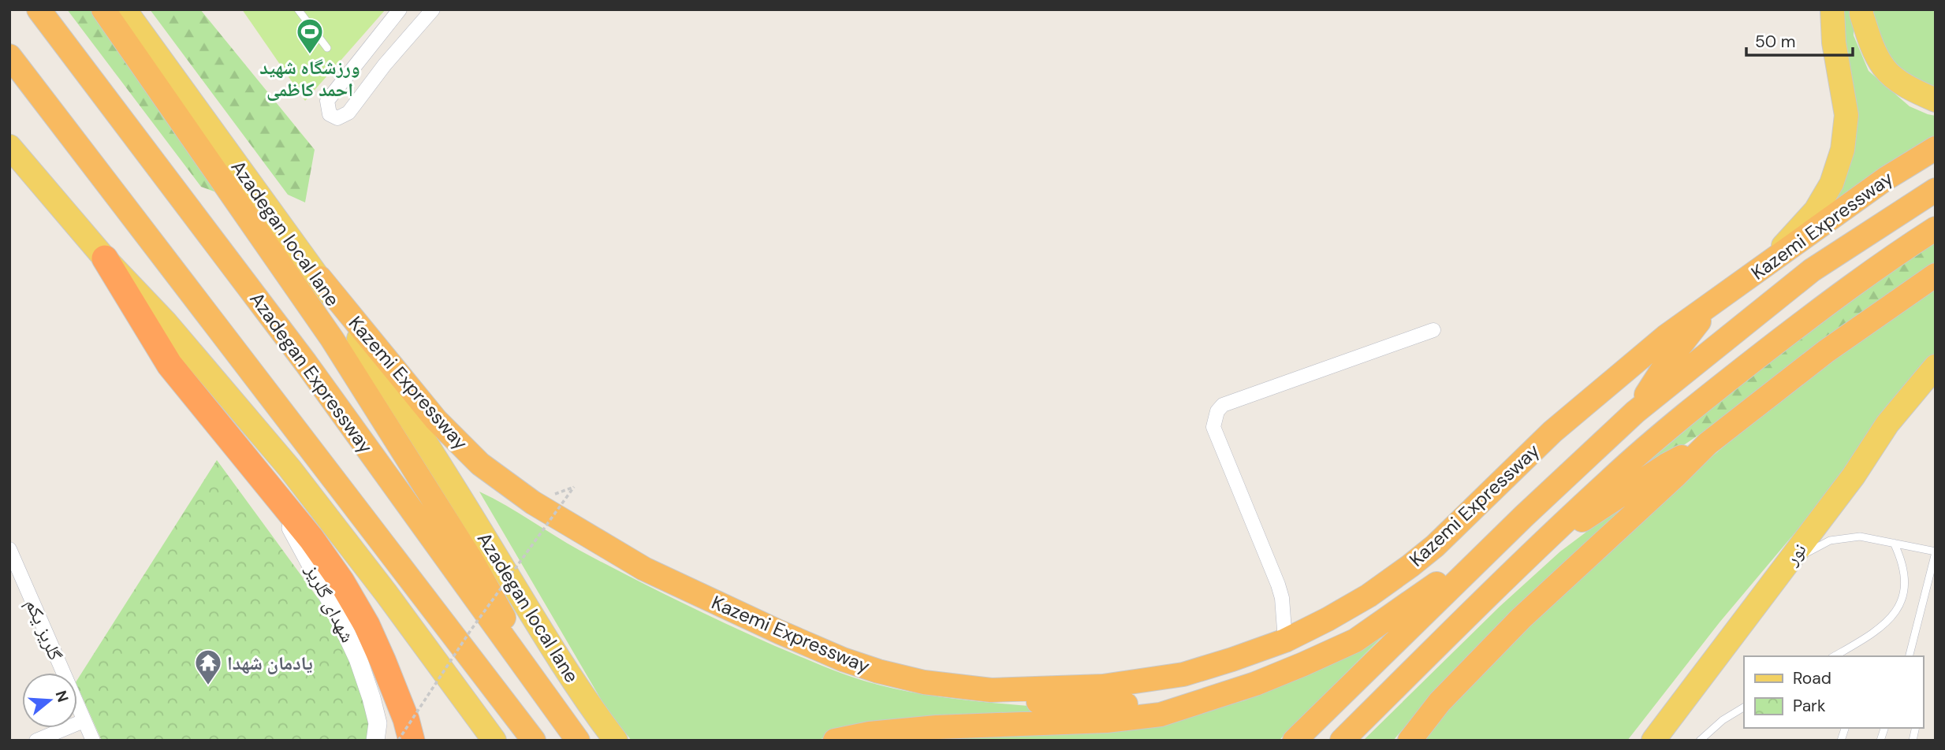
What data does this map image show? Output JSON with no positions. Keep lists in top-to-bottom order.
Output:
{
  "streets": {
    "highway": ["Kazemi Expressway", "Azadegan Expressway"],
    "main road": ["Azadegan local lane", "نور"],
    "street": ["شهدای گلریز", "گلریز یکم"]
  },
  "crossings": [
    ["Kazemi Expressway", "Azadegan local lane"]
  ],
  "places": {
    "sports": ["ورزشگاه شهید احمد کاظمی"],
    "temple": ["یادمان شهدا"]
  },
  "legend": ["Road", "Park"],
  "scale_bar": "50 m",
  "north": "right"
}
